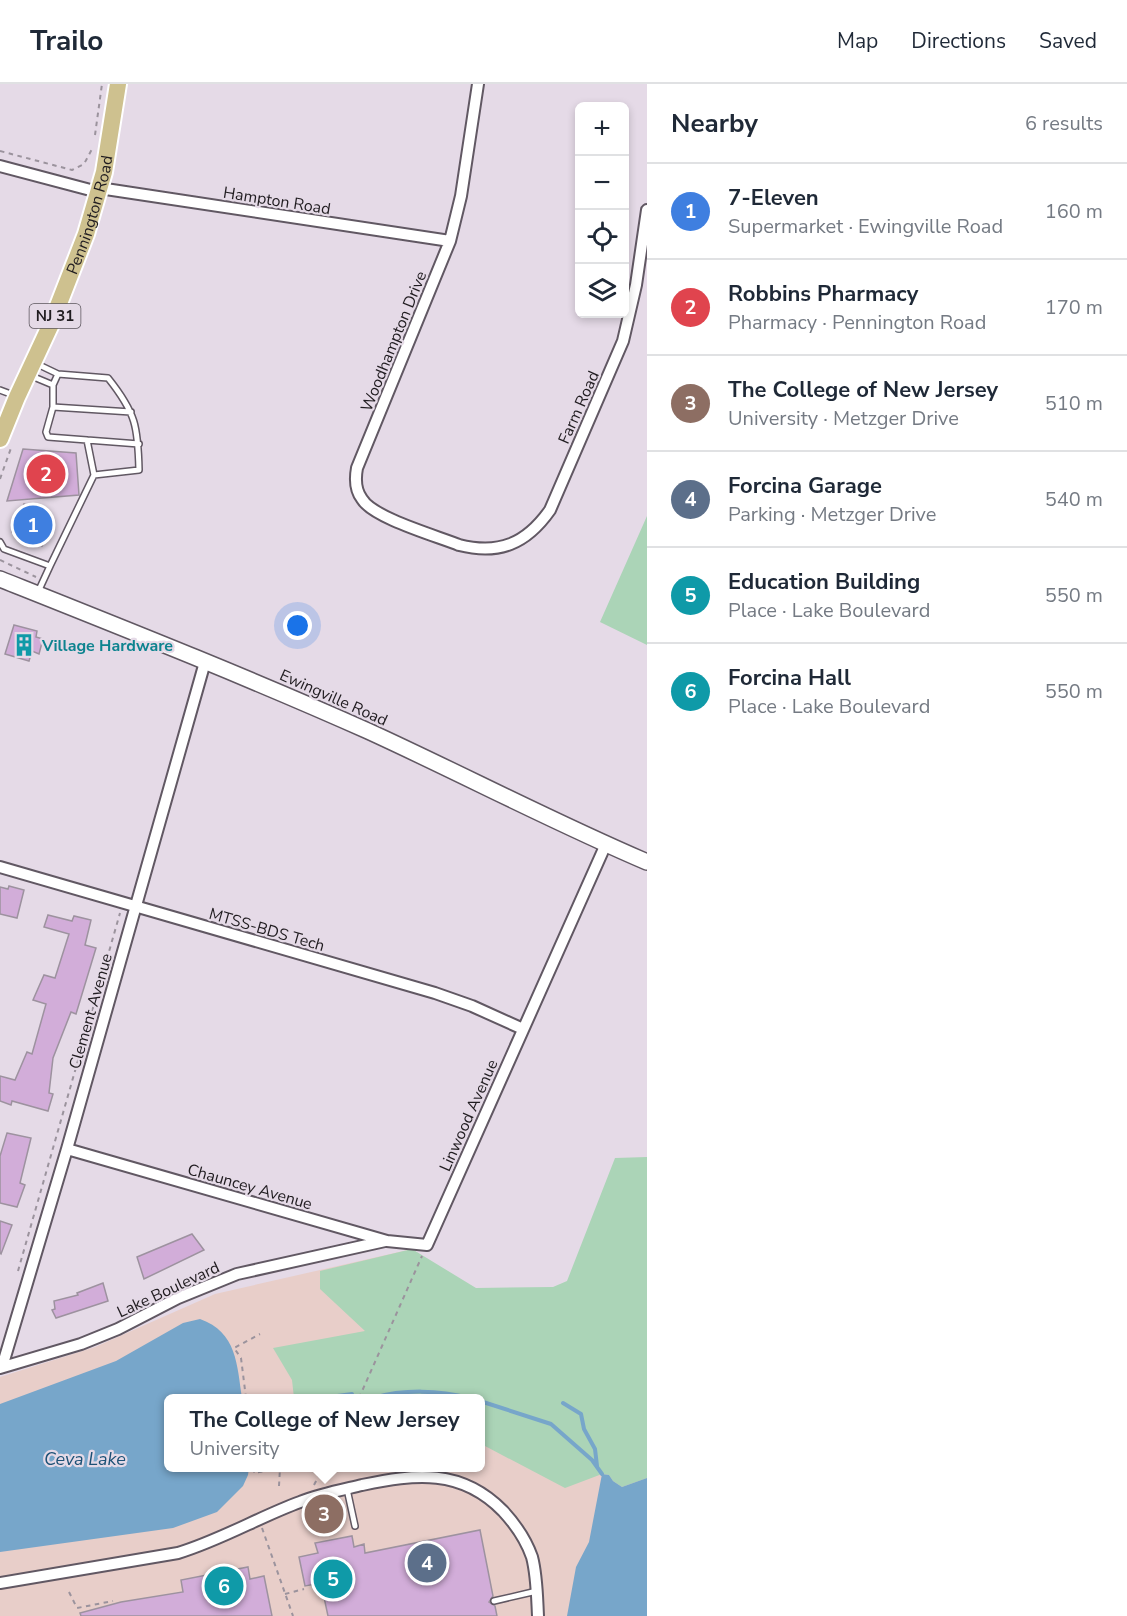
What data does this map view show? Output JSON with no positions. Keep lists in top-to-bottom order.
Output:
{
  "streets": {
    "main road": ["Pennington Road", "NJ 31", "Ewingville Road"],
    "street": [
      "Hampton Road",
      "Woodhampton Drive",
      "Farm Road",
      "MTSS-BDS Tech",
      "Clement Avenue",
      "Linwood Avenue",
      "Chauncey Avenue",
      "Lake Boulevard"
    ]
  },
  "crossings": [
    ["Hampton Road", "Pennington Road"],
    ["Hampton Road", "Woodhampton Drive"],
    ["Woodhampton Drive", "Farm Road"],
    ["Ewingville Road", "Clement Avenue"],
    ["Ewingville Road", "Linwood Avenue"],
    ["MTSS-BDS Tech", "Clement Avenue"],
    ["MTSS-BDS Tech", "Linwood Avenue"],
    ["Clement Avenue", "Chauncey Avenue"],
    ["Clement Avenue", "Lake Boulevard"],
    ["Linwood Avenue", "Chauncey Avenue"],
    ["Chauncey Avenue", "Lake Boulevard"]
  ],
  "water": ["Ceva Lake"],
  "places": {
    "building": ["Village Hardware"]
  },
  "page": {
    "header": "Trailo",
    "nav": ["Map", "Directions", "Saved"],
    "heading": ["Nearby", "6 results"],
    "map_buttons": ["+", "−"],
    "list": [
      {
        "mark": "1",
        "name": "7-Eleven",
        "note": "Supermarket · Ewingville Road",
        "value": "160 m"
      },
      {
        "mark": "2",
        "name": "Robbins Pharmacy",
        "note": "Pharmacy · Pennington Road",
        "value": "170 m"
      },
      {
        "mark": "3",
        "name": "The College of New Jersey",
        "note": "University · Metzger Drive",
        "value": "510 m"
      },
      {
        "mark": "4",
        "name": "Forcina Garage",
        "note": "Parking · Metzger Drive",
        "value": "540 m"
      },
      {
        "mark": "5",
        "name": "Education Building",
        "note": "Place · Lake Boulevard",
        "value": "550 m"
      },
      {
        "mark": "6",
        "name": "Forcina Hall",
        "note": "Place · Lake Boulevard",
        "value": "550 m"
      }
    ],
    "pins": [
      "2",
      "1",
      "3",
      "4",
      "5",
      "6"
    ],
    "popup": ["The College of New Jersey", "University"]
  }
}
